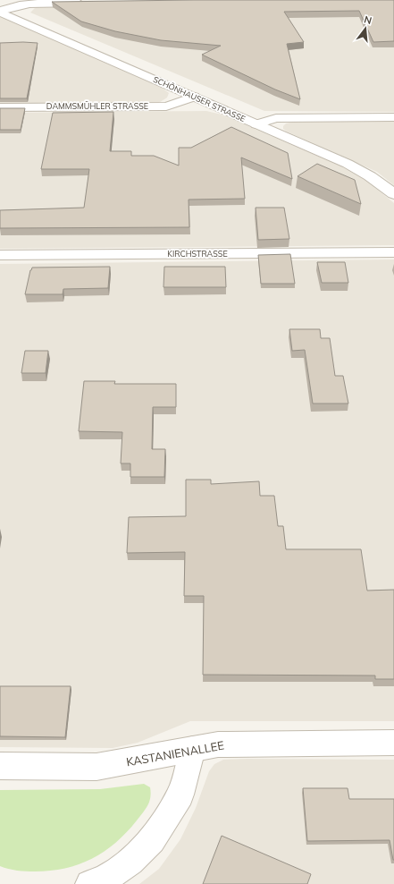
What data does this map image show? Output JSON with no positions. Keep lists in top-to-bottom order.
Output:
{
  "streets": {
    "street": [
      "SCHÖNHAUSER STRASSE",
      "DAMMSMÜHLER STRASSE",
      "KIRCHSTRASSE",
      "KASTANIENALLEE"
    ]
  },
  "crossings": [
    ["SCHÖNHAUSER STRASSE", "DAMMSMÜHLER STRASSE"]
  ],
  "north": "top"
}
